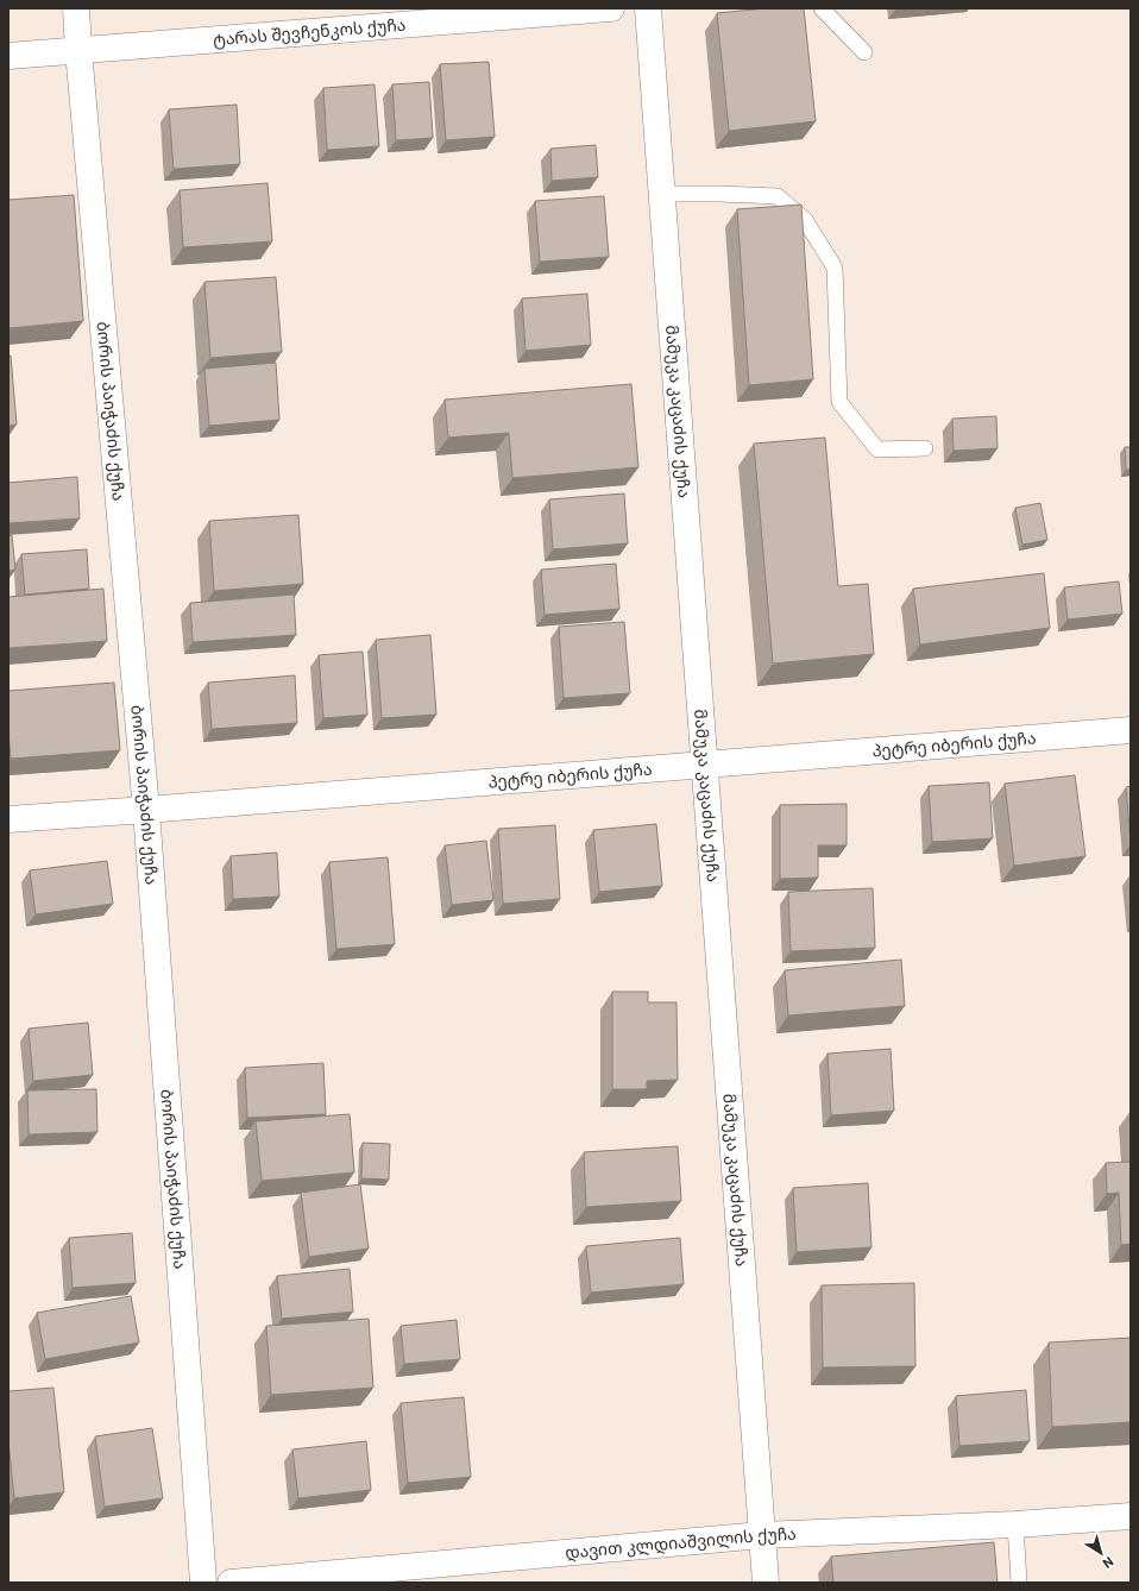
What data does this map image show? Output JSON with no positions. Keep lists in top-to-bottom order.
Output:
{
  "streets": {
    "street": [
      "ტარას შევჩენკოს ქუჩა",
      "ბორის პაიჭაძის ქუჩა",
      "მამუკა კაცაძის ქუჩა",
      "პეტრე იბერის ქუჩა",
      "დავით კლდიაშვილის ქუჩა"
    ]
  },
  "crossings": [
    ["ტარას შევჩენკოს ქუჩა", "ბორის პაიჭაძის ქუჩა"],
    ["ბორის პაიჭაძის ქუჩა", "პეტრე იბერის ქუჩა"],
    ["მამუკა კაცაძის ქუჩა", "პეტრე იბერის ქუჩა"],
    ["მამუკა კაცაძის ქუჩა", "დავით კლდიაშვილის ქუჩა"]
  ],
  "north": "bottom right"
}
